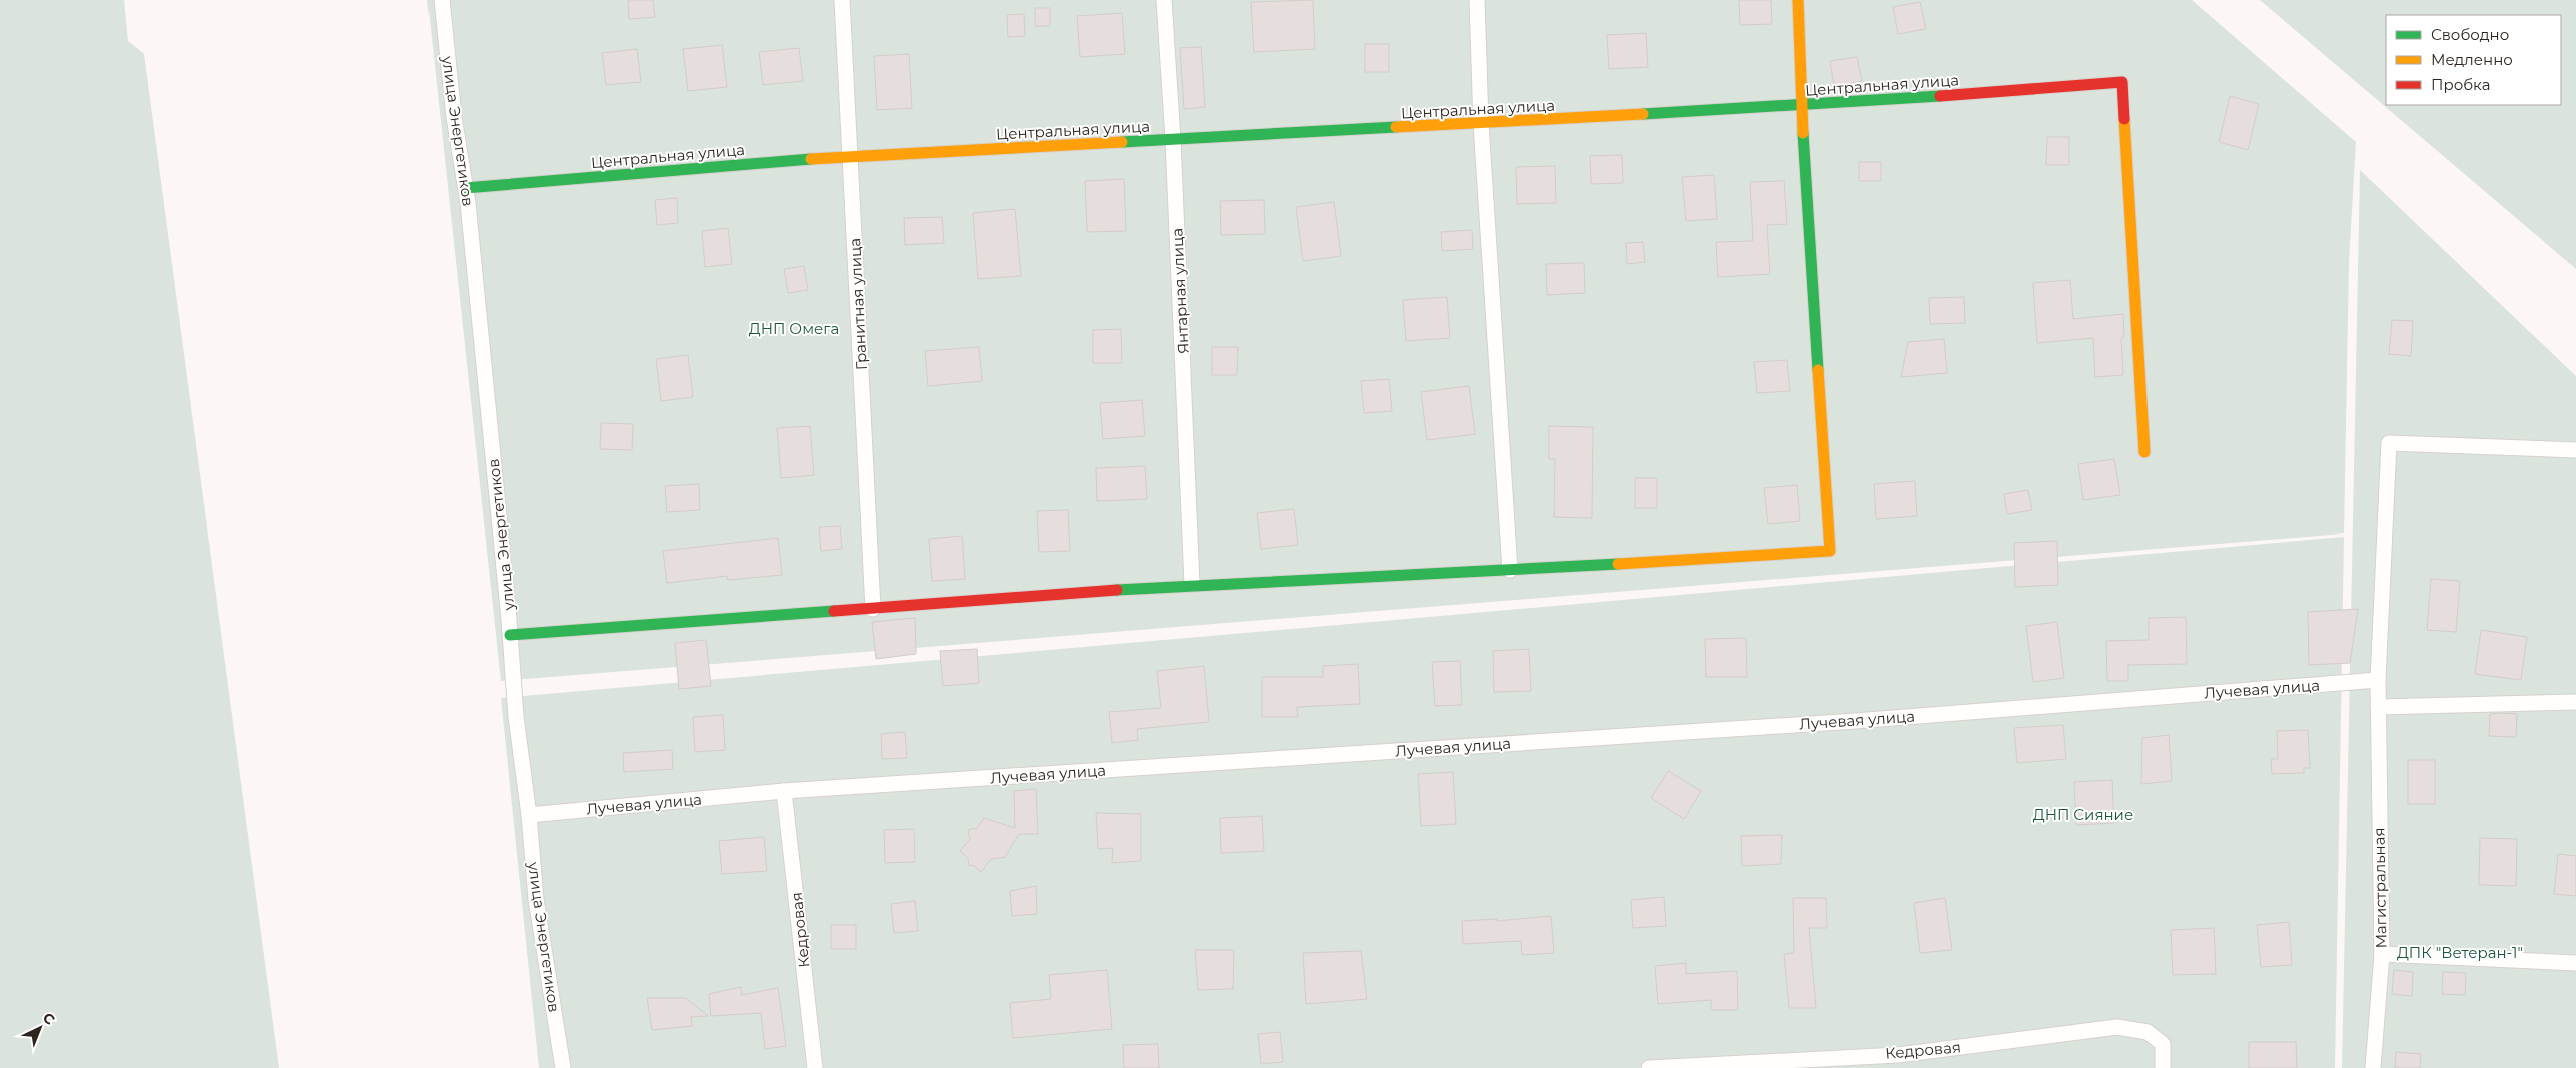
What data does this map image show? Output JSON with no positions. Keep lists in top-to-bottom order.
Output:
{
  "streets": {
    "street": [
      "Центральная улица",
      "улица Энергетиков",
      "Янтарная улица",
      "Гранитная улица",
      "Лучевая улица",
      "Магистральная",
      "Кедровая"
    ]
  },
  "crossings": [
    ["Центральная улица", "улица Энергетиков"],
    ["Центральная улица", "Янтарная улица"],
    ["Центральная улица", "Гранитная улица"],
    ["улица Энергетиков", "Лучевая улица"],
    ["Лучевая улица", "Магистральная"],
    ["Лучевая улица", "Кедровая"]
  ],
  "parks": ["ДНП Омега", "ДНП Сияние", "ДПК \"Ветеран-1\""],
  "legend": ["Свободно", "Медленно", "Пробка"],
  "north": "top right"
}
